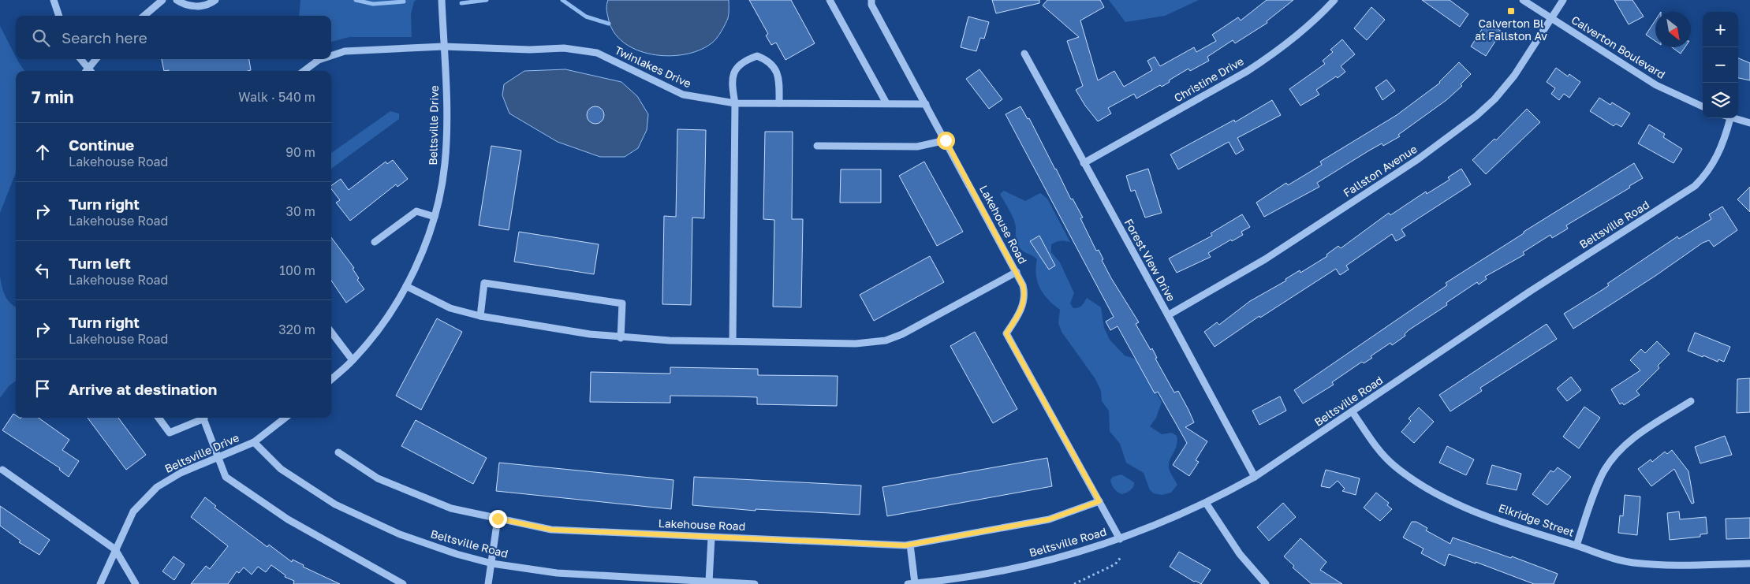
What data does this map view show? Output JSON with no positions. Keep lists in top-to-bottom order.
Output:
{
  "streets": {
    "street": [
      "Calverton Boulevard",
      "Twinlakes Drive",
      "Christine Drive",
      "Beltsville Drive",
      "Fallston Avenue",
      "Lakehouse Road",
      "Beltsville Road",
      "Forest View Drive",
      "Elkridge Street"
    ]
  },
  "crossings": [
    ["Calverton Boulevard", "Fallston Avenue"],
    ["Twinlakes Drive", "Beltsville Drive"],
    ["Twinlakes Drive", "Lakehouse Road"],
    ["Christine Drive", "Forest View Drive"],
    ["Beltsville Drive", "Beltsville Road"],
    ["Fallston Avenue", "Forest View Drive"],
    ["Lakehouse Road", "Beltsville Road"],
    ["Beltsville Road", "Forest View Drive"],
    ["Beltsville Road", "Elkridge Street"]
  ],
  "places": {
    "transit": ["Calverton Bl at Fallston Av"]
  },
  "north": "bottom right",
  "page": {
    "map_buttons": ["+", "−"],
    "search": "Search here",
    "heading": ["7 min", "Walk · 540 m"],
    "list": [
      ["Continue", "Lakehouse Road", "90 m"],
      ["Turn right", "Lakehouse Road", "30 m"],
      ["Turn left", "Lakehouse Road", "100 m"],
      ["Turn right", "Lakehouse Road", "320 m"],
      "Arrive at destination"
    ]
  }
}
